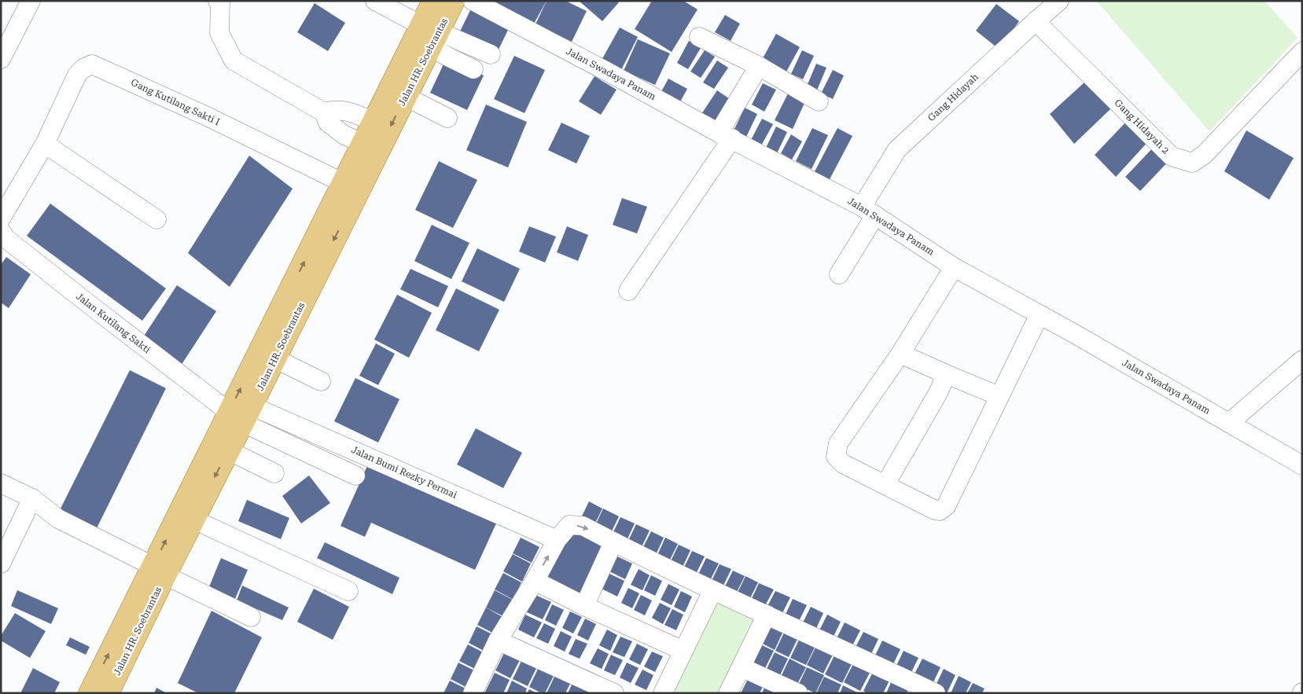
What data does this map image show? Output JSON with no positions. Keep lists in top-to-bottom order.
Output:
{
  "streets": {
    "main road": ["Jalan HR. Soebrantas"],
    "street": [
      "Jalan Swadaya Panam",
      "Gang Hidayah",
      "Gang Kutilang Sakti I",
      "Gang Hidayah 2",
      "Jalan Kutilang Sakti",
      "Jalan Bumi Rezky Permai"
    ]
  },
  "crossings": [
    ["Jalan HR. Soebrantas", "Gang Kutilang Sakti I"],
    ["Jalan HR. Soebrantas", "Jalan Kutilang Sakti"],
    ["Jalan HR. Soebrantas", "Jalan Bumi Rezky Permai"],
    ["Jalan Swadaya Panam", "Gang Hidayah"],
    ["Gang Hidayah", "Gang Hidayah 2"],
    ["Jalan Kutilang Sakti", "Jalan Bumi Rezky Permai"]
  ]
}
